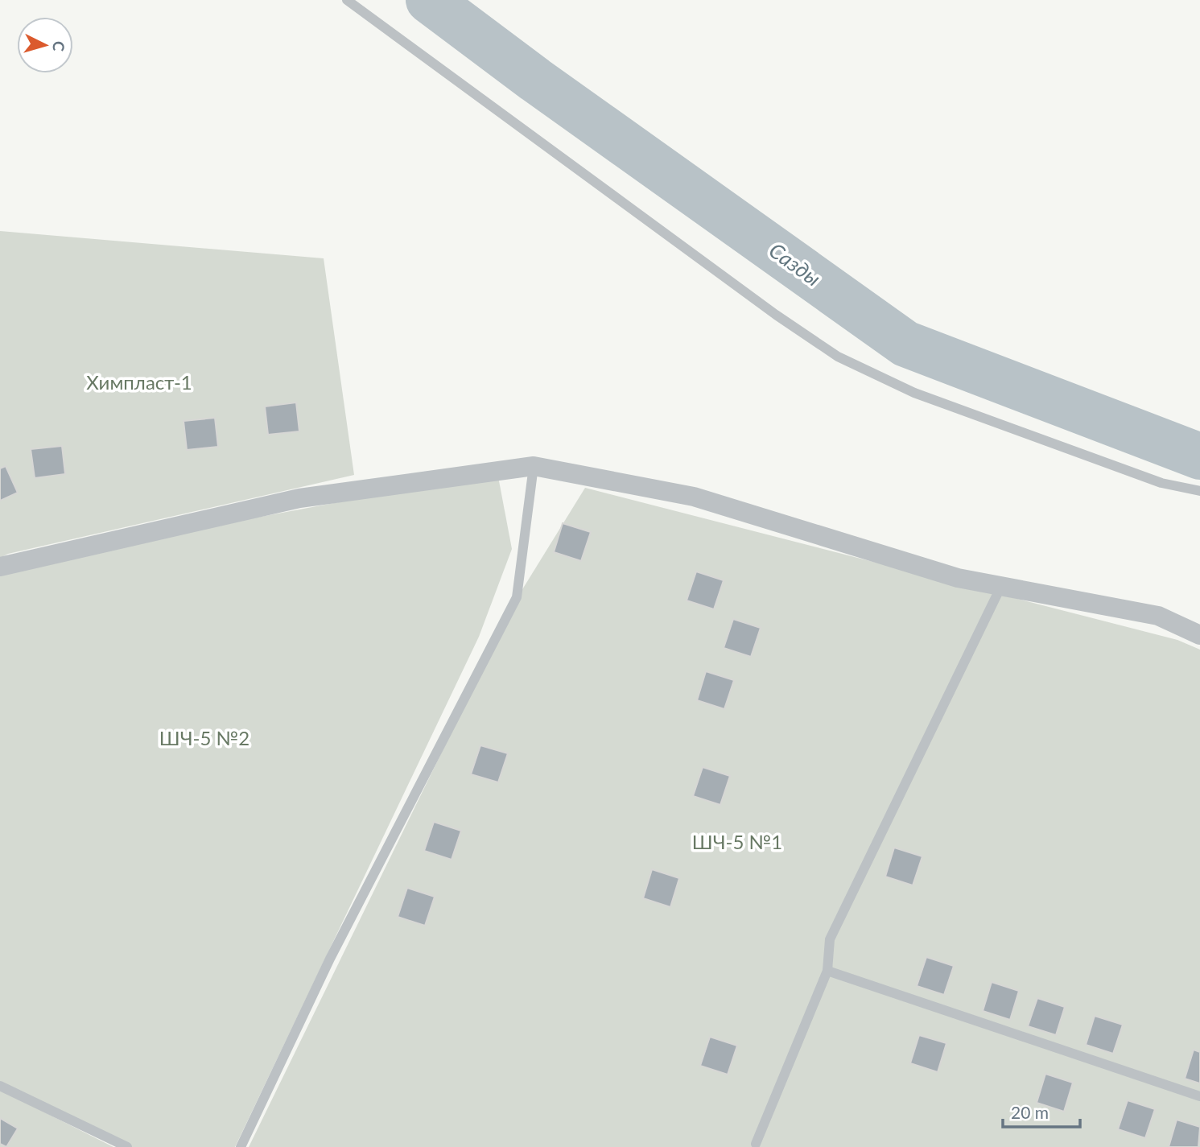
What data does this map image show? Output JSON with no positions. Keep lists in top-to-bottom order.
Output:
{
  "water": ["Сазды"],
  "parks": ["Химпласт-1", "ШЧ-5 №2", "ШЧ-5 №1"],
  "scale_bar": "20 m",
  "north": "right"
}
